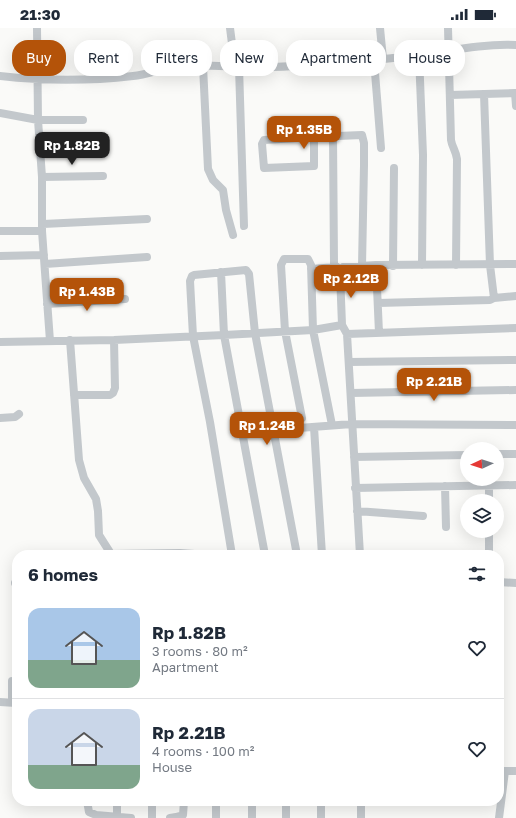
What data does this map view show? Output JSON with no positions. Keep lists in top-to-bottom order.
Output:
{
  "north": "left",
  "page": {
    "status": "21:30",
    "chip": [
      "Buy",
      "Rent",
      "Filters",
      "New",
      "Apartment",
      "House"
    ],
    "price": [
      "Rp 1.35B",
      "Rp 1.82B",
      "Rp 2.12B",
      "Rp 1.43B",
      "Rp 2.21B",
      "Rp 1.24B"
    ],
    "heading": "6 homes",
    "list": [
      {
        "name": "Rp 1.82B",
        "note": "3 rooms · 80 m² · Apartment"
      },
      {
        "name": "Rp 2.21B",
        "note": "4 rooms · 100 m² · House"
      }
    ]
  }
}
